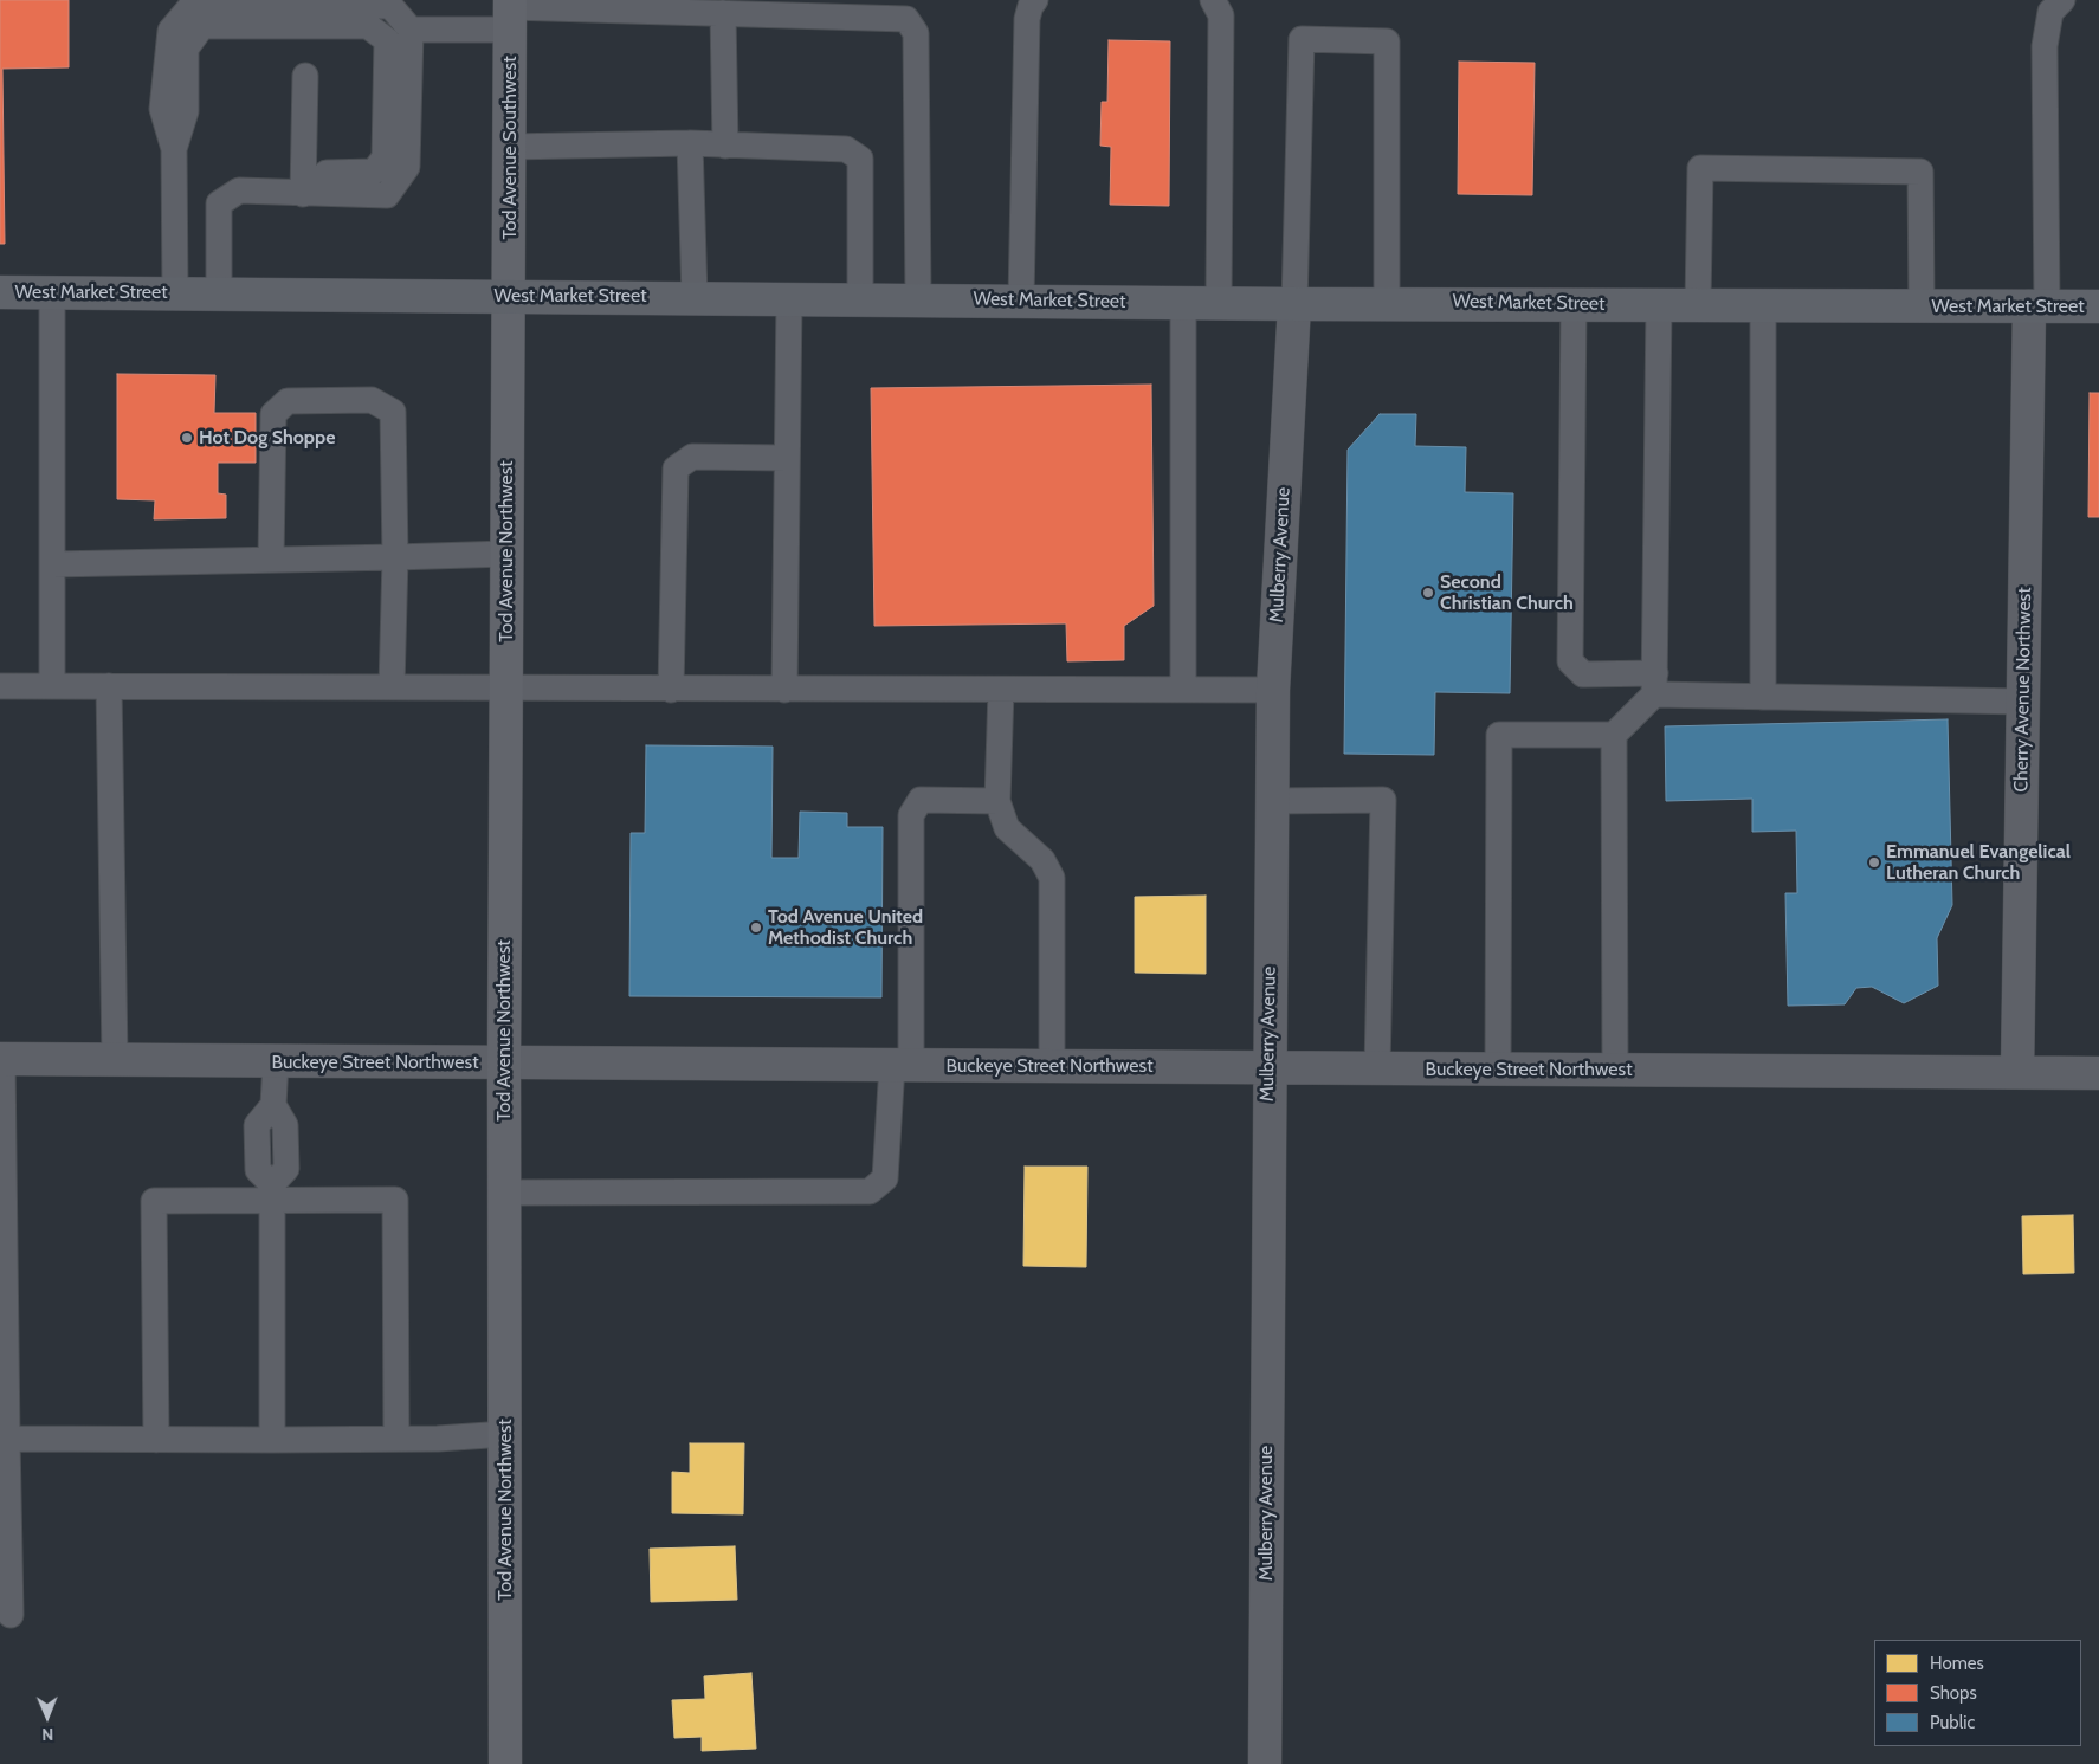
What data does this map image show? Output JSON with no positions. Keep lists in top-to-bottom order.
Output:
{
  "streets": {
    "main road": ["Tod Avenue Southwest", "West Market Street", "Tod Avenue Northwest"],
    "street": ["Mulberry Avenue", "Cherry Avenue Northwest", "Buckeye Street Northwest"]
  },
  "crossings": [
    ["Tod Avenue Southwest", "West Market Street"],
    ["Tod Avenue Southwest", "Tod Avenue Northwest"],
    ["West Market Street", "Tod Avenue Northwest"],
    ["West Market Street", "Mulberry Avenue"],
    ["West Market Street", "Cherry Avenue Northwest"],
    ["Tod Avenue Northwest", "Buckeye Street Northwest"],
    ["Mulberry Avenue", "Buckeye Street Northwest"],
    ["Cherry Avenue Northwest", "Buckeye Street Northwest"]
  ],
  "places": [
    "Hot Dog Shoppe",
    "Second Christian Church",
    "Emmanuel Evangelical Lutheran Church",
    "Tod Avenue United Methodist Church"
  ],
  "legend": ["Homes", "Shops", "Public"],
  "north": "bottom"
}
